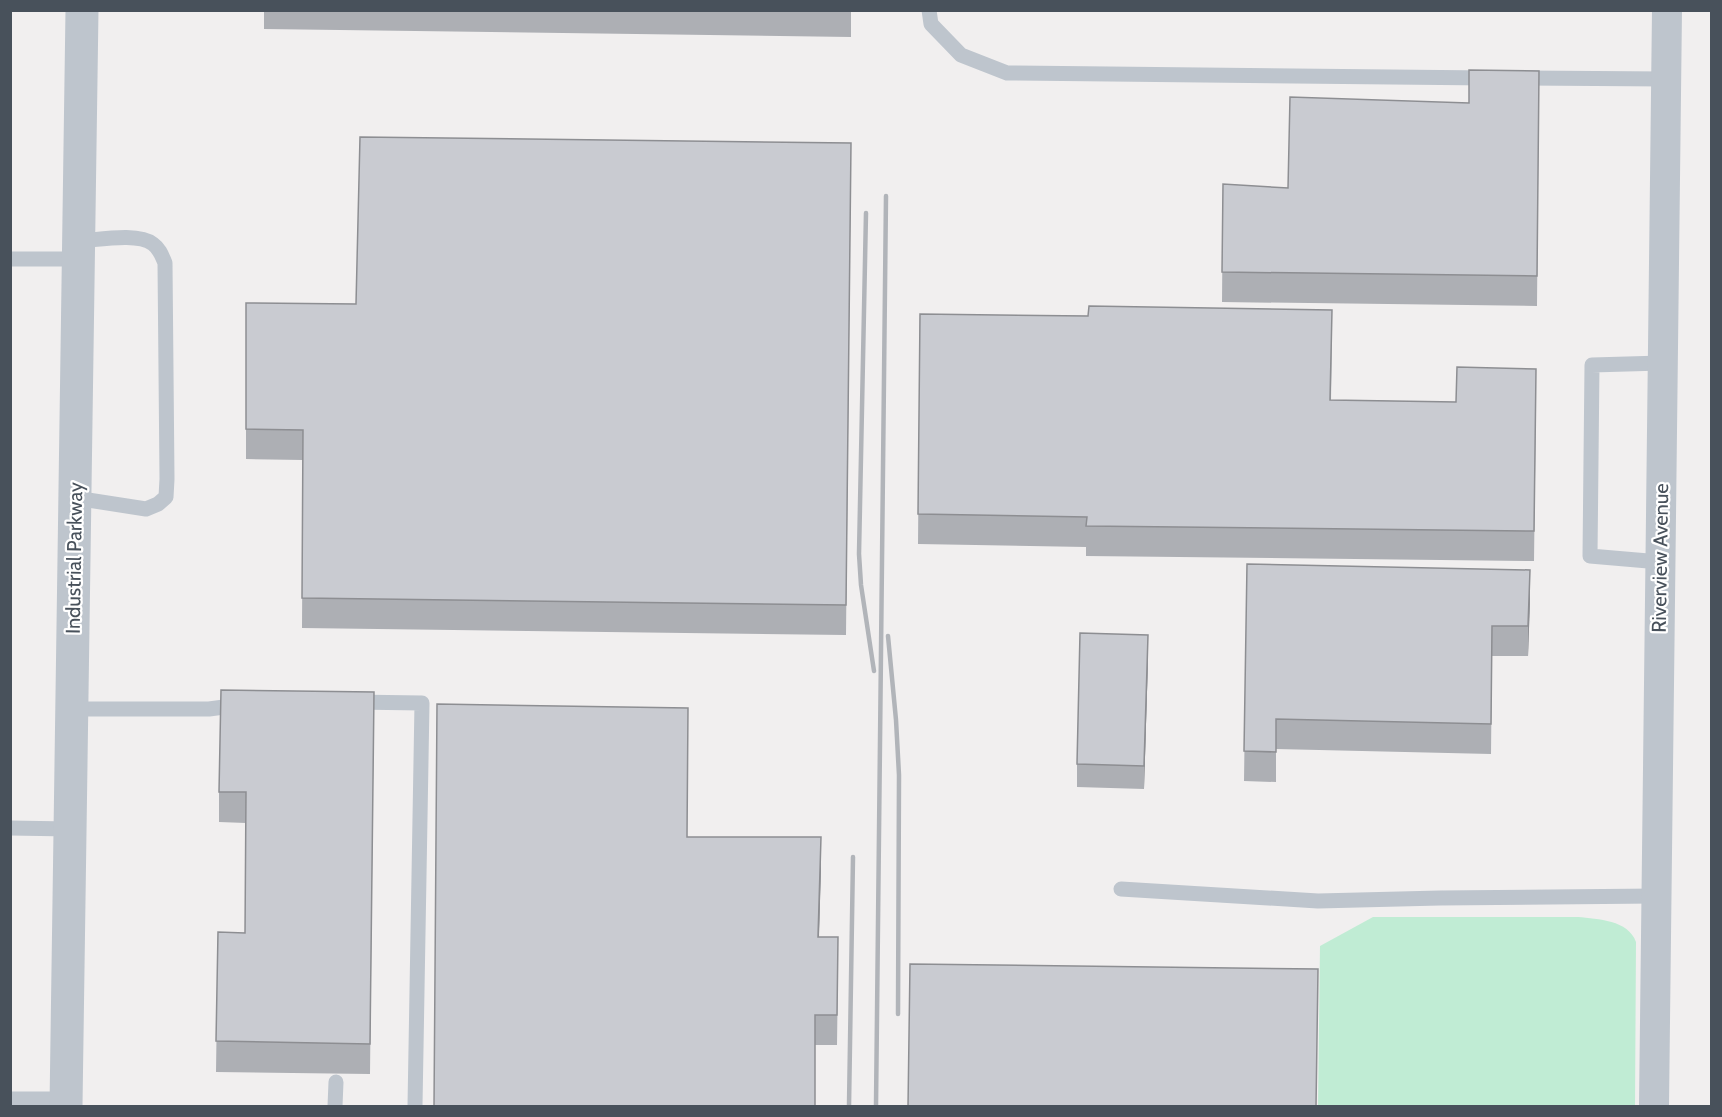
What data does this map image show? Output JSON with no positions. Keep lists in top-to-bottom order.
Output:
{
  "streets": {
    "street": ["Industrial Parkway", "Riverview Avenue"]
  }
}
